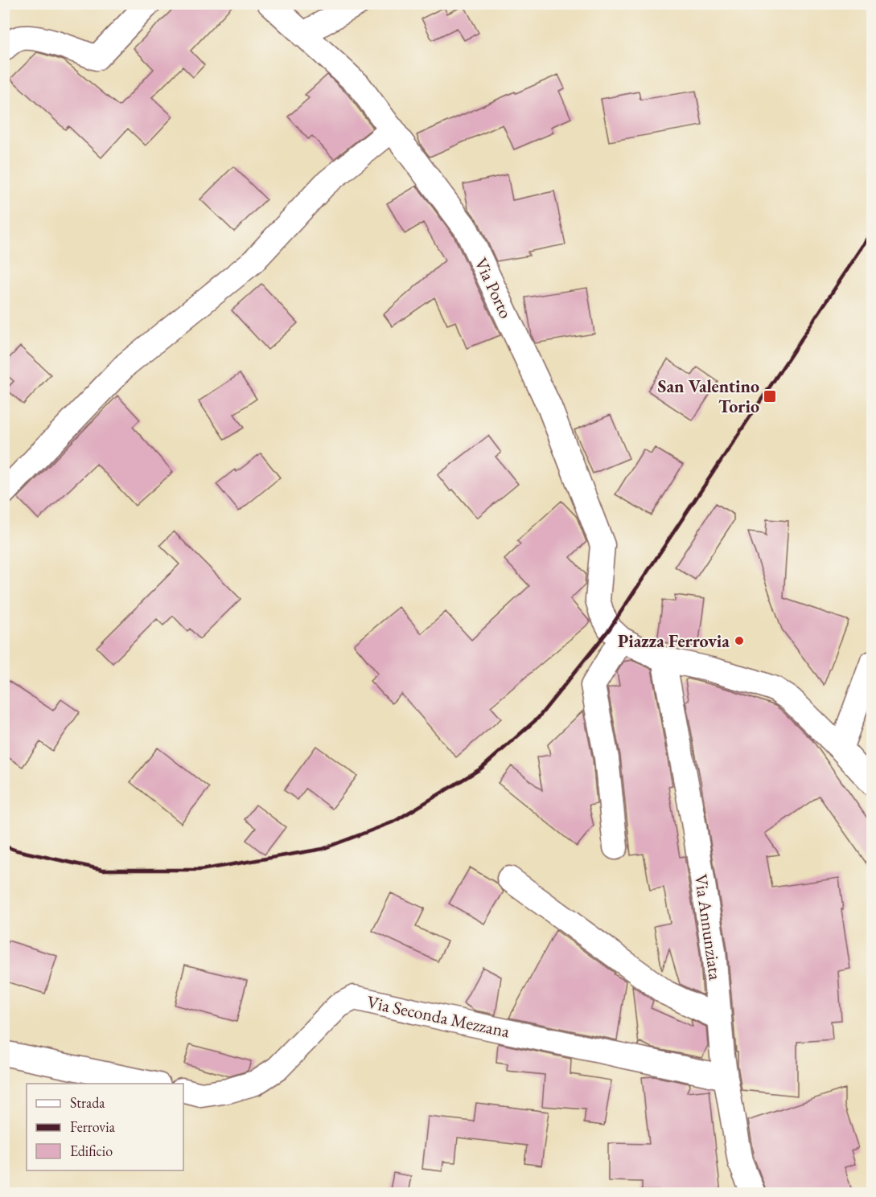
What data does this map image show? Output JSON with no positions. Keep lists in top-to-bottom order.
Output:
{
  "streets": {
    "street": ["Via Porto", "Via Annunziata", "Via Seconda Mezzana"]
  },
  "crossings": [
    ["Via Annunziata", "Via Seconda Mezzana"]
  ],
  "places": {
    "transit": ["San Valentino Torio"],
    "other": ["Piazza Ferrovia"]
  },
  "legend": ["Strada", "Ferrovia", "Edificio"]
}
